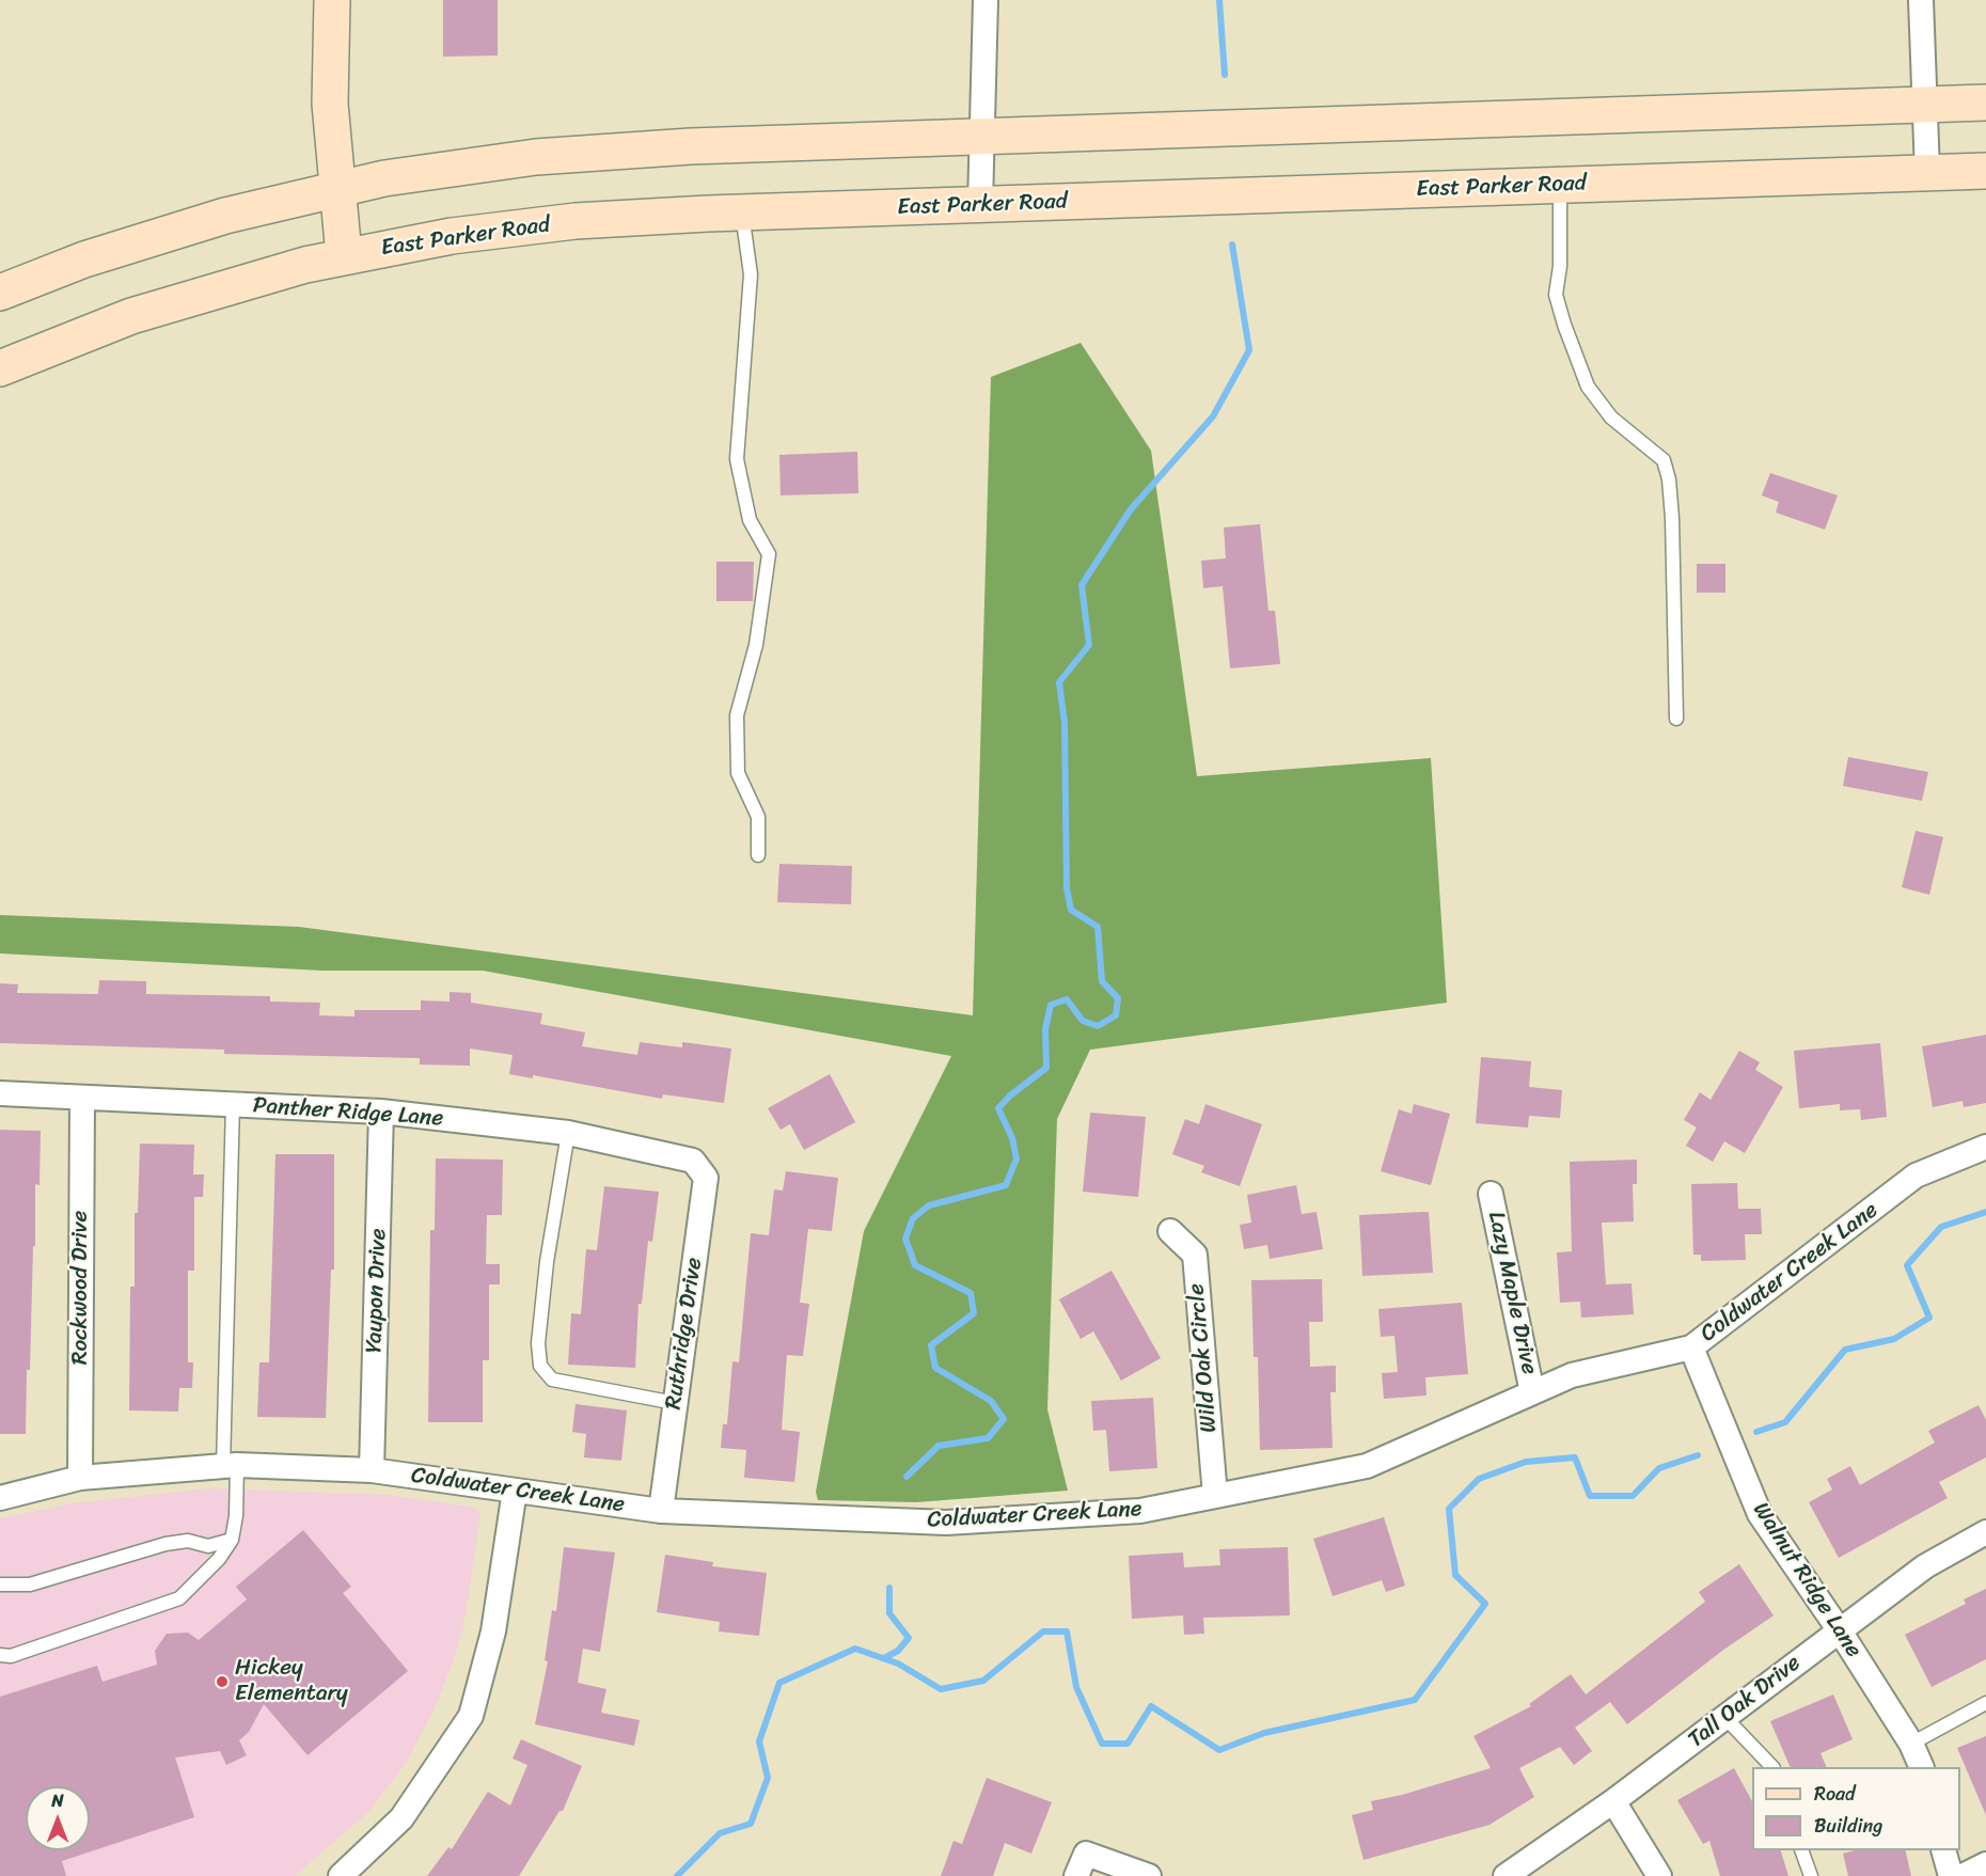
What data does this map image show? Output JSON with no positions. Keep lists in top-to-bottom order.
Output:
{
  "streets": {
    "main road": ["East Parker Road"],
    "street": [
      "Panther Ridge Lane",
      "Coldwater Creek Lane",
      "Rockwood Drive",
      "Yaupon Drive",
      "Lazy Maple Drive",
      "Ruthridge Drive",
      "Wild Oak Circle",
      "Walnut Ridge Lane",
      "Tall Oak Drive"
    ]
  },
  "crossings": [
    ["Panther Ridge Lane", "Rockwood Drive"],
    ["Panther Ridge Lane", "Yaupon Drive"],
    ["Panther Ridge Lane", "Ruthridge Drive"],
    ["Coldwater Creek Lane", "Rockwood Drive"],
    ["Coldwater Creek Lane", "Yaupon Drive"],
    ["Coldwater Creek Lane", "Lazy Maple Drive"],
    ["Coldwater Creek Lane", "Ruthridge Drive"],
    ["Coldwater Creek Lane", "Wild Oak Circle"],
    ["Coldwater Creek Lane", "Walnut Ridge Lane"],
    ["Walnut Ridge Lane", "Tall Oak Drive"]
  ],
  "places": ["Hickey Elementary"],
  "legend": ["Road", "Building"],
  "north": "top"
}
